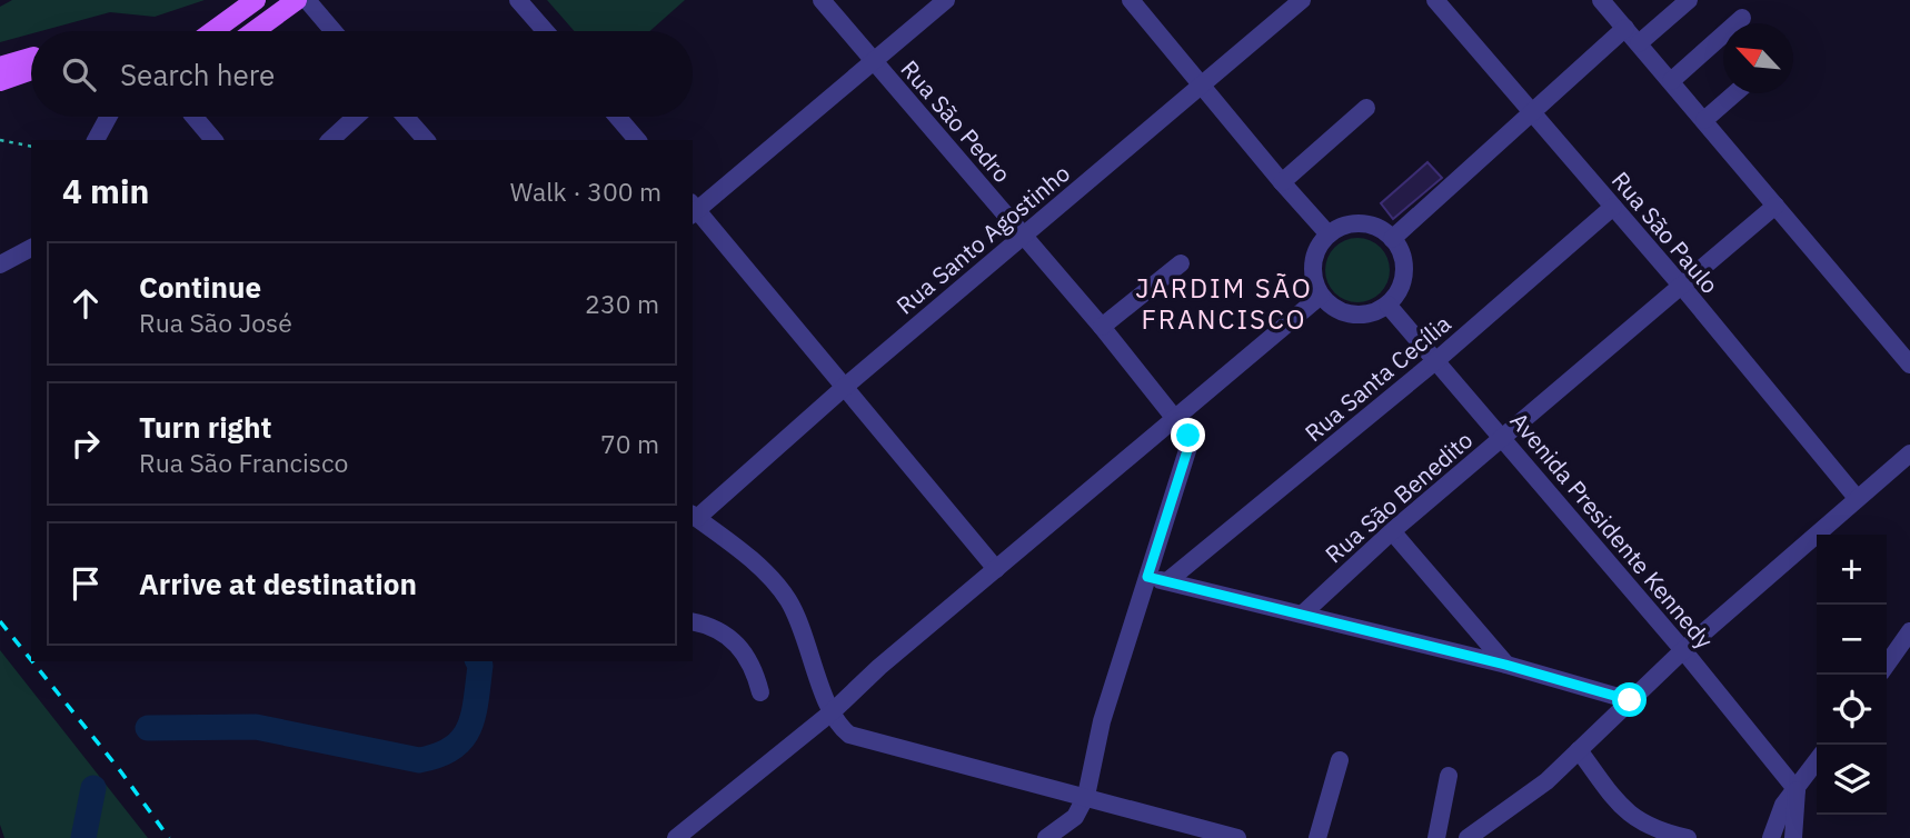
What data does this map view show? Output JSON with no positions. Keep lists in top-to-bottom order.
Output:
{
  "streets": {
    "street": [
      "Rua São Pedro",
      "Rua São Paulo",
      "Rua Santo Agostinho",
      "Rua Santa Cecília",
      "Rua São Benedito",
      "Avenida Presidente Kennedy"
    ]
  },
  "crossings": [
    ["Rua São Pedro", "Rua Santo Agostinho"],
    ["Rua São Paulo", "Rua Santa Cecília"],
    ["Rua São Paulo", "Rua São Benedito"],
    ["Rua Santa Cecília", "Avenida Presidente Kennedy"],
    ["Rua São Benedito", "Avenida Presidente Kennedy"]
  ],
  "districts": ["JARDIM SÃO FRANCISCO"],
  "north": "top left",
  "page": {
    "search": "Search here",
    "heading": ["4 min", "Walk · 300 m"],
    "list": [
      ["Continue", "Rua São José", "230 m"],
      ["Turn right", "Rua São Francisco", "70 m"],
      "Arrive at destination"
    ],
    "map_buttons": ["+", "−"]
  }
}
